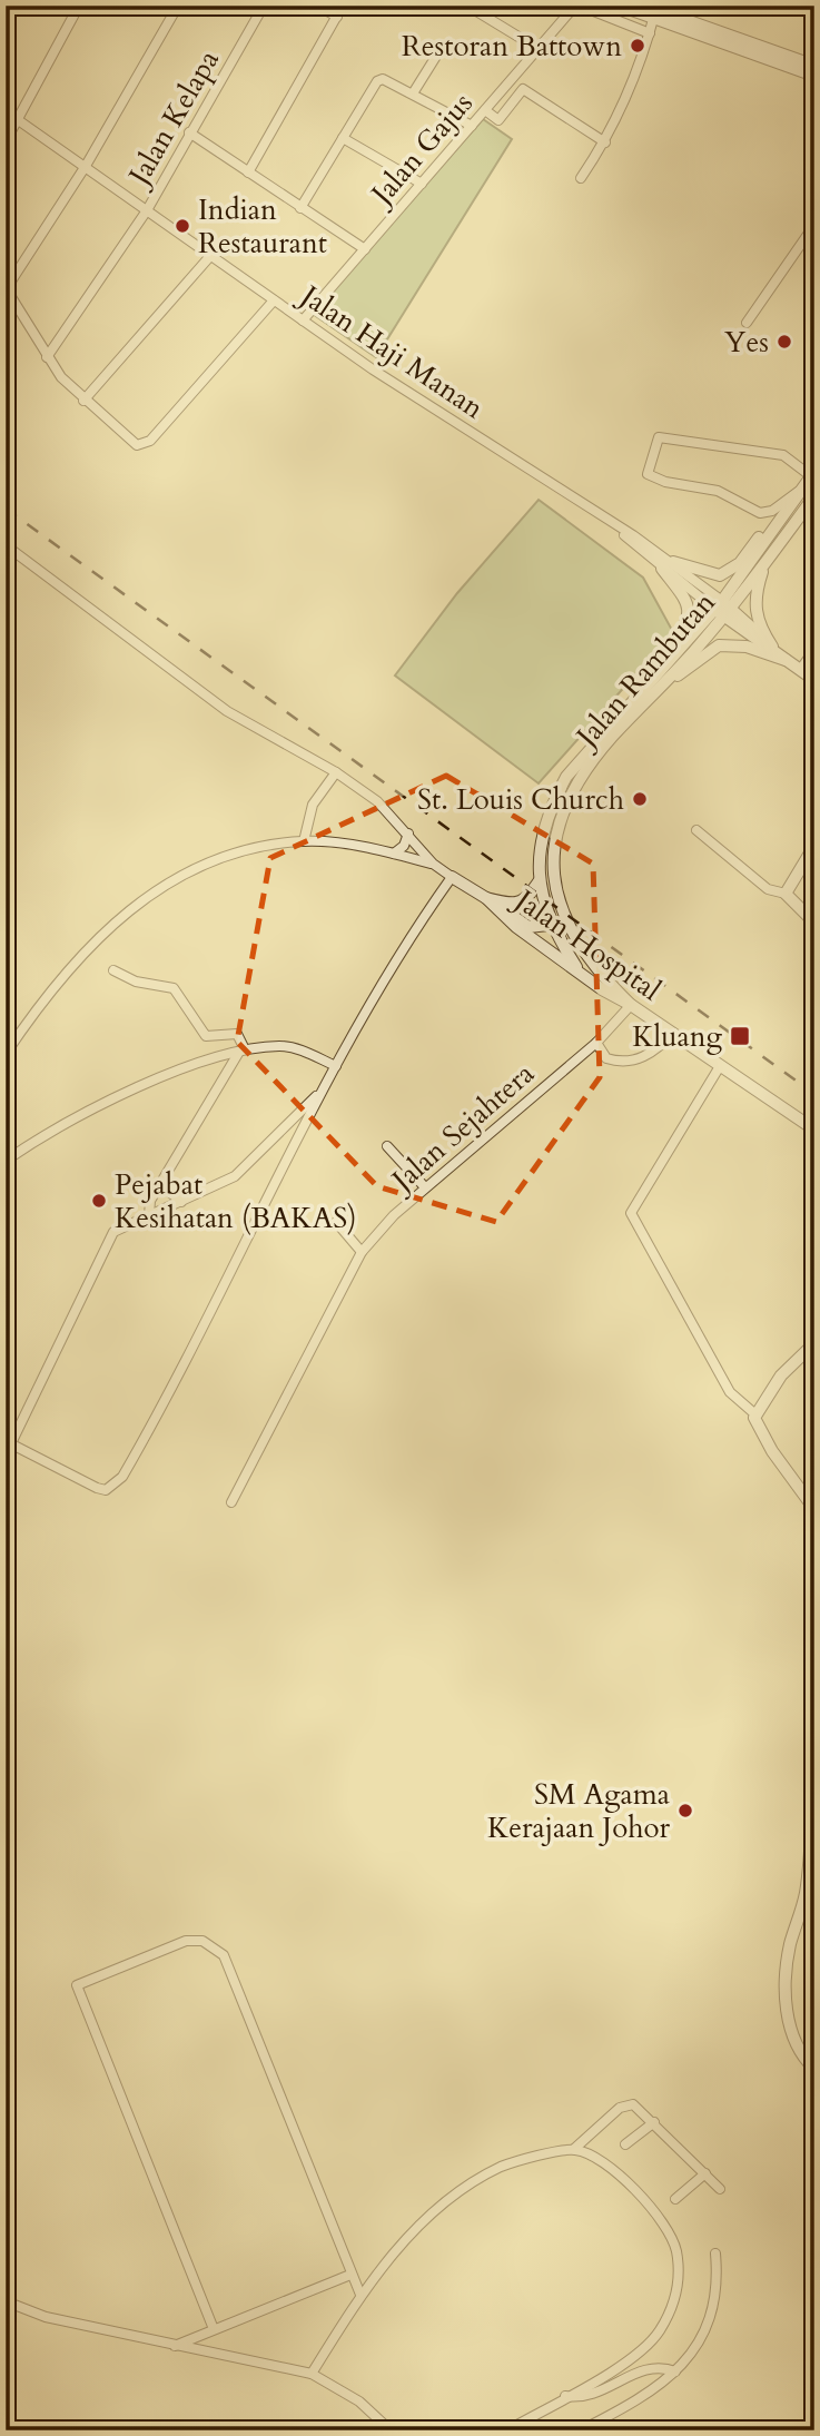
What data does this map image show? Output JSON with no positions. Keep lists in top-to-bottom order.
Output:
{
  "streets": {
    "street": [
      "Jalan Kelapa",
      "Jalan Gajus",
      "Jalan Haji Manan",
      "Jalan Rambutan",
      "Jalan Hospital",
      "Jalan Sejahtera"
    ]
  },
  "crossings": [
    ["Jalan Kelapa", "Jalan Haji Manan"],
    ["Jalan Gajus", "Jalan Haji Manan"],
    ["Jalan Haji Manan", "Jalan Rambutan"],
    ["Jalan Rambutan", "Jalan Hospital"],
    ["Jalan Rambutan", "Jalan Sejahtera"],
    ["Jalan Hospital", "Jalan Sejahtera"]
  ],
  "places": {
    "other": [
      "Restoran Battown",
      "Indian Restaurant",
      "Yes",
      "St. Louis Church",
      "Pejabat Kesihatan (BAKAS)",
      "SM Agama Kerajaan Johor"
    ],
    "transit": ["Kluang"]
  }
}
